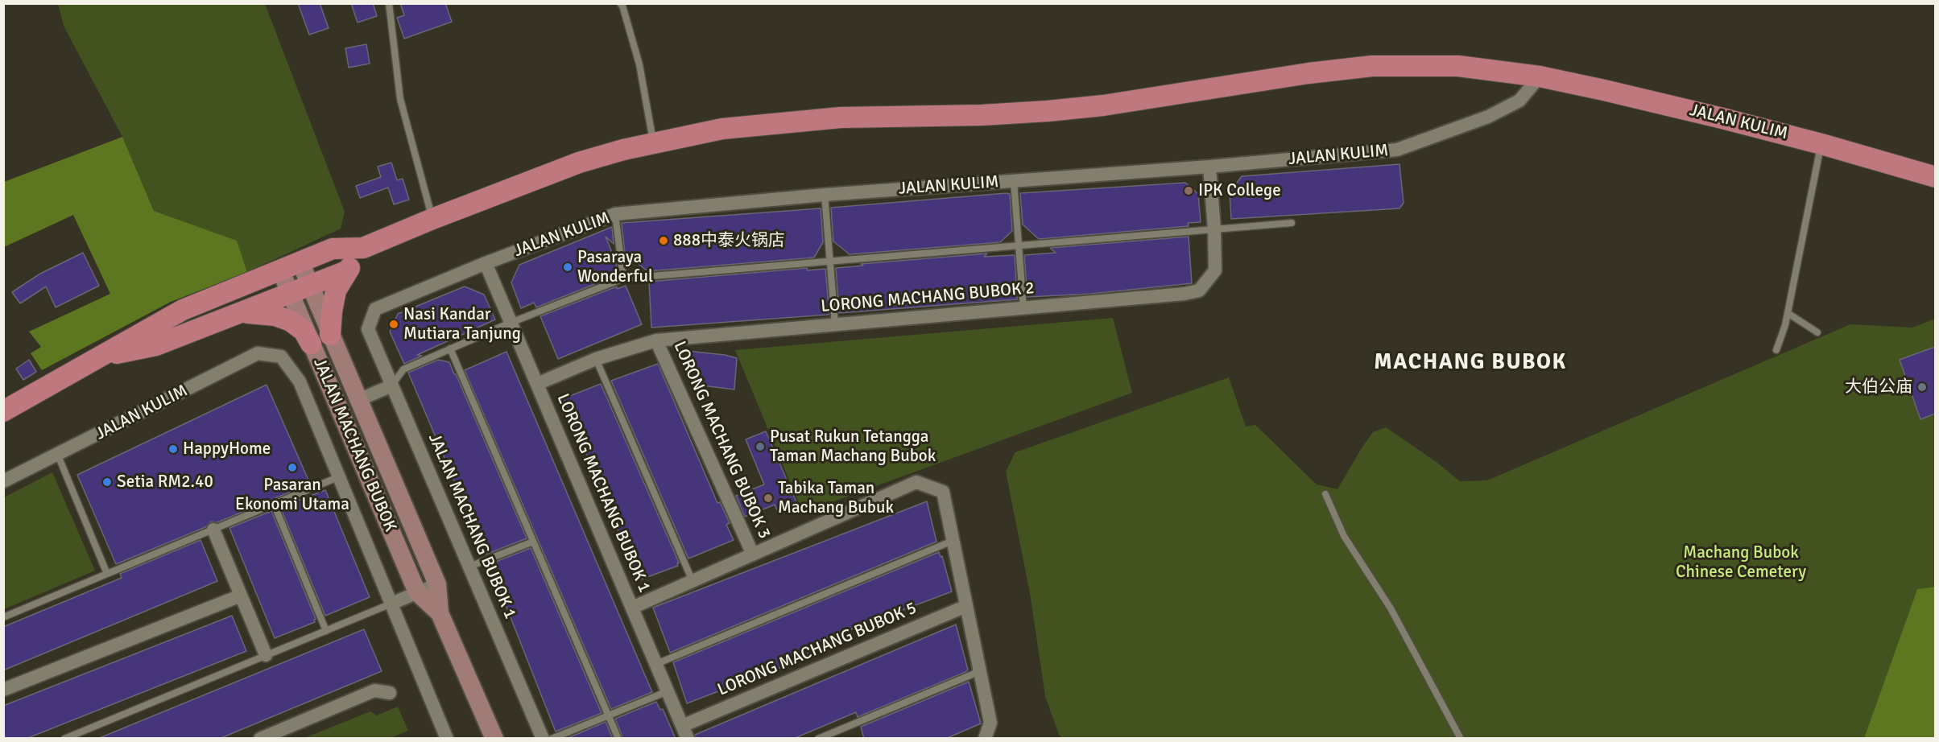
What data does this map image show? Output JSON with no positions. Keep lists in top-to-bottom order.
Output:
{
  "streets": {
    "main road": ["JALAN KULIM", "JALAN MACHANG BUBOK"],
    "street": [
      "LORONG MACHANG BUBOK 2",
      "LORONG MACHANG BUBOK 3",
      "LORONG MACHANG BUBOK 1",
      "JALAN MACHANG BUBOK 1",
      "LORONG MACHANG BUBOK 5"
    ]
  },
  "crossings": [
    ["JALAN KULIM", "LORONG MACHANG BUBOK 2"],
    ["JALAN KULIM", "JALAN MACHANG BUBOK"],
    ["JALAN KULIM", "LORONG MACHANG BUBOK 1"],
    ["JALAN KULIM", "JALAN MACHANG BUBOK 1"],
    ["LORONG MACHANG BUBOK 2", "LORONG MACHANG BUBOK 3"],
    ["LORONG MACHANG BUBOK 2", "LORONG MACHANG BUBOK 1"],
    ["LORONG MACHANG BUBOK 1", "LORONG MACHANG BUBOK 5"]
  ],
  "districts": ["MACHANG BUBOK"],
  "parks": ["Machang Bubok Chinese Cemetery"],
  "places": [
    "IPK College",
    "888中泰火锅店",
    "Pasaraya Wonderful",
    "Nasi Kandar Mutiara Tanjung",
    "大伯公庙",
    "Pusat Rukun Tetangga Taman Machang Bubok",
    "HappyHome",
    "Pasaran Ekonomi Utama",
    "Setia RM2.40",
    "Tabika Taman Machang Bubuk"
  ]
}
